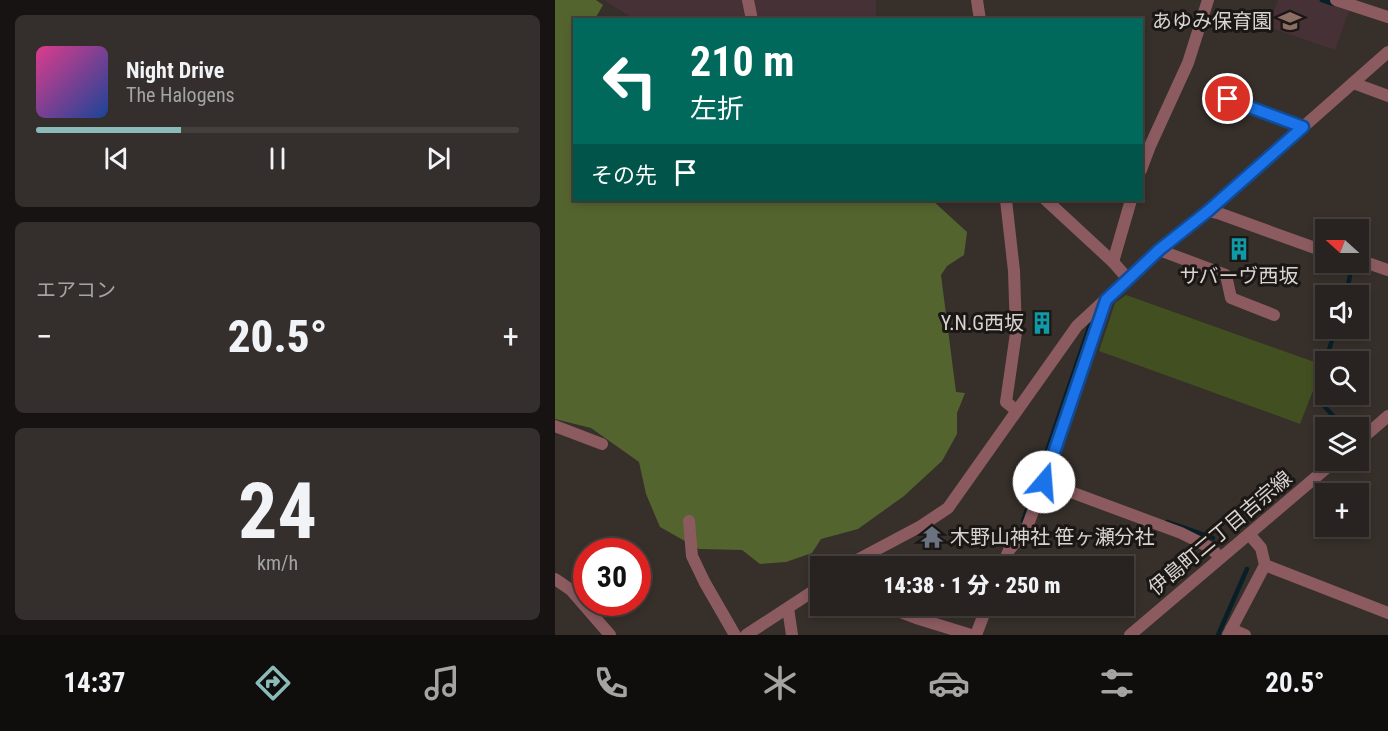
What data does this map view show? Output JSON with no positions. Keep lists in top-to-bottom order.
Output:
{
  "streets": {
    "street": ["伊島町二丁目吉宗線"]
  },
  "places": {
    "school or university": ["あゆみ保育園"],
    "building": ["サバーヴ西坂", "Y.N.G西坂"],
    "temple": ["木野山神社 笹ヶ瀬分社"]
  },
  "north": "left",
  "page": {
    "turn": ["210 m", "左折"],
    "song": ["Night Drive", "The Halogens"],
    "then": "その先",
    "map_buttons": "+",
    "tile": [
      "エアコン",
      ["24", "km/h"]
    ],
    "heat": ["−", "20.5°", "+"],
    "limit": "30",
    "trip": "14:38 · 1 分 · 250 m",
    "tabs": ["14:37", "20.5°"]
  }
}
